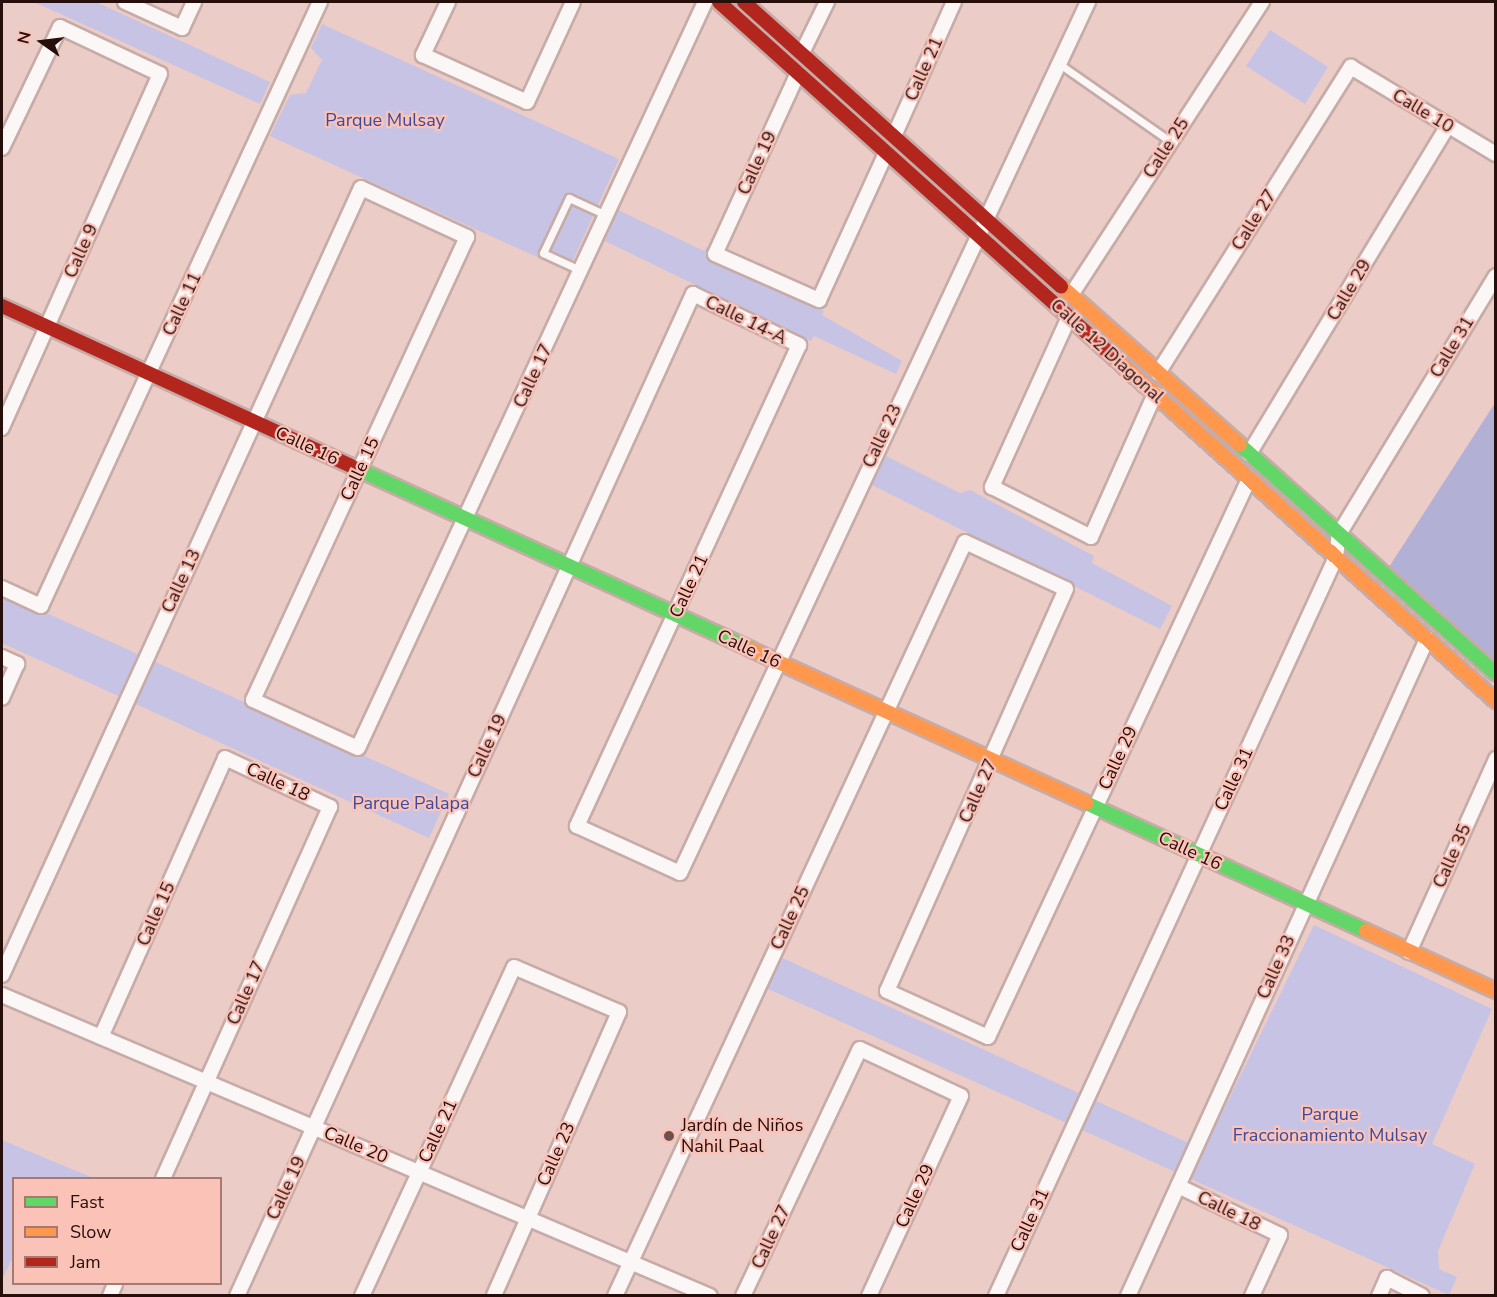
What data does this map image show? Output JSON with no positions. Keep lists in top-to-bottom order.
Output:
{
  "streets": {
    "street": [
      "Calle 21",
      "Calle 10",
      "Calle 25",
      "Calle 19",
      "Calle 27",
      "Calle 9",
      "Calle 29",
      "Calle 11",
      "Calle 14-A",
      "Calle 31",
      "Calle 12 Diagonal",
      "Calle 17",
      "Calle 23",
      "Calle 16",
      "Calle 15",
      "Calle 13",
      "Calle 18",
      "Calle 35",
      "Calle 33",
      "Calle 20"
    ]
  },
  "crossings": [
    ["Calle 21", "Calle 14-A"],
    ["Calle 21", "Calle 12 Diagonal"],
    ["Calle 21", "Calle 23"],
    ["Calle 21", "Calle 16"],
    ["Calle 21", "Calle 20"],
    ["Calle 10", "Calle 27"],
    ["Calle 10", "Calle 29"],
    ["Calle 25", "Calle 27"],
    ["Calle 25", "Calle 12 Diagonal"],
    ["Calle 25", "Calle 16"],
    ["Calle 25", "Calle 20"],
    ["Calle 19", "Calle 14-A"],
    ["Calle 19", "Calle 12 Diagonal"],
    ["Calle 19", "Calle 16"],
    ["Calle 19", "Calle 20"],
    ["Calle 27", "Calle 29"],
    ["Calle 27", "Calle 12 Diagonal"],
    ["Calle 27", "Calle 16"],
    ["Calle 9", "Calle 16"],
    ["Calle 29", "Calle 12 Diagonal"],
    ["Calle 29", "Calle 16"],
    ["Calle 11", "Calle 16"],
    ["Calle 31", "Calle 12 Diagonal"],
    ["Calle 31", "Calle 16"],
    ["Calle 12 Diagonal", "Calle 23"],
    ["Calle 12 Diagonal", "Calle 33"],
    ["Calle 17", "Calle 16"],
    ["Calle 17", "Calle 15"],
    ["Calle 17", "Calle 18"],
    ["Calle 17", "Calle 20"],
    ["Calle 23", "Calle 16"],
    ["Calle 23", "Calle 20"],
    ["Calle 16", "Calle 15"],
    ["Calle 16", "Calle 13"],
    ["Calle 16", "Calle 35"],
    ["Calle 16", "Calle 33"],
    ["Calle 15", "Calle 13"],
    ["Calle 15", "Calle 18"],
    ["Calle 15", "Calle 20"],
    ["Calle 18", "Calle 33"]
  ],
  "parks": ["Parque Mulsay", "Parque Palapa", "Parque Fraccionamiento Mulsay"],
  "places": ["Jardín de Niños Nahil Paal"],
  "legend": ["Fast", "Slow", "Jam"],
  "north": "left"
}
